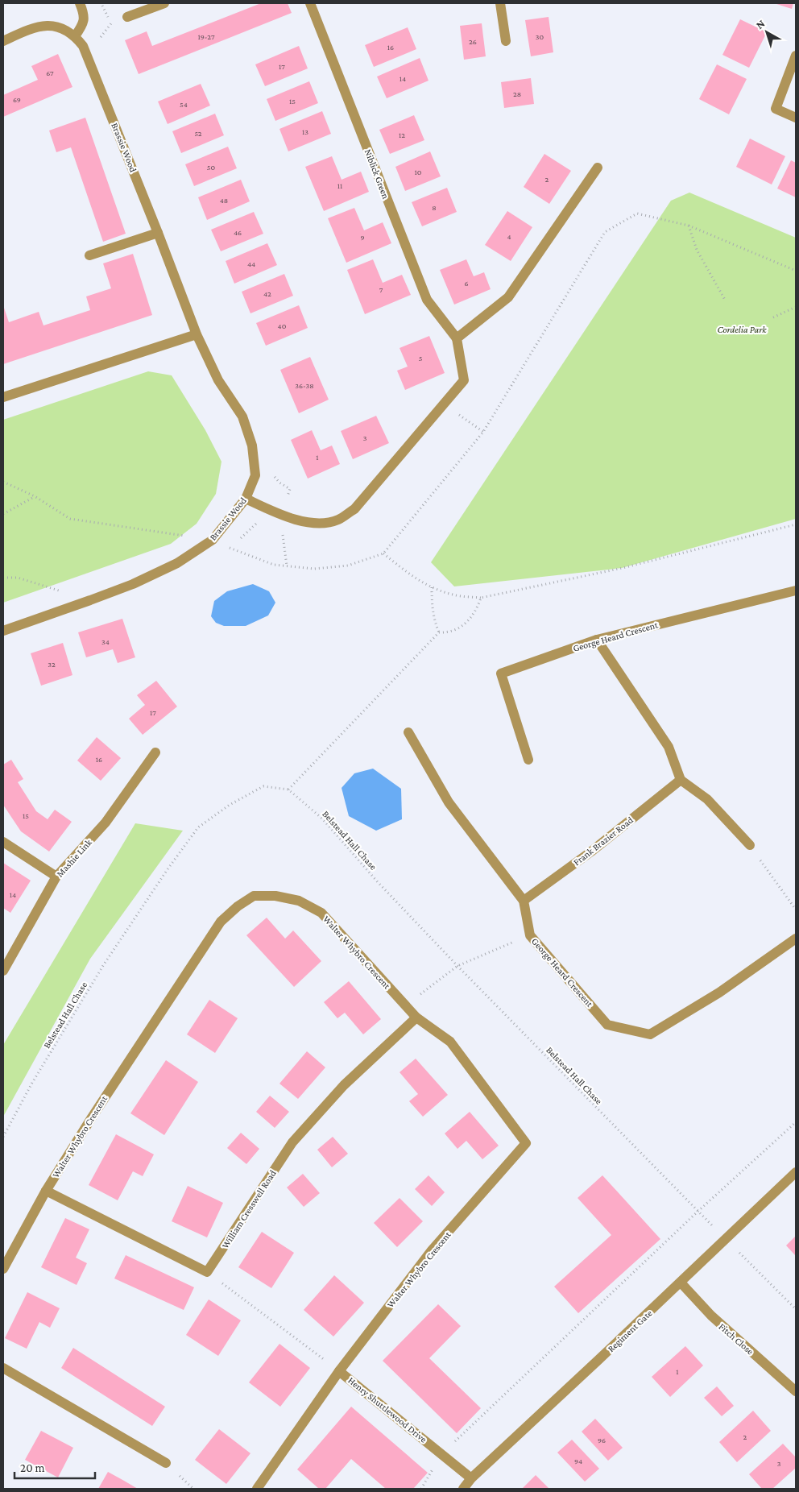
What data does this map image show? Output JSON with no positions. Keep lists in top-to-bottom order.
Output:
{
  "streets": {
    "street": [
      "Brassie Wood",
      "Niblick Green",
      "George Heard Crescent",
      "Frank Brazier Road",
      "Mashie Link",
      "Walter Whybro Crescent",
      "William Cresswell Road",
      "Regiment Gate",
      "Fitch Close",
      "Henry Shuttlewood Drive"
    ],
    "path": ["Belstead Hall Chase"]
  },
  "crossings": [
    ["Brassie Wood", "Niblick Green"],
    ["George Heard Crescent", "Frank Brazier Road"],
    ["Belstead Hall Chase", "Regiment Gate"],
    ["Walter Whybro Crescent", "William Cresswell Road"],
    ["Walter Whybro Crescent", "Henry Shuttlewood Drive"],
    ["Regiment Gate", "Fitch Close"],
    ["Regiment Gate", "Henry Shuttlewood Drive"]
  ],
  "parks": ["Cordelia Park"],
  "house_numbers": [
    "19-27",
    "30",
    "26",
    "16",
    "17",
    "67",
    "14",
    "28",
    "69",
    "15",
    "54",
    "13",
    "52",
    "12",
    "50",
    "10",
    "2",
    "11",
    "48",
    "8",
    "46",
    "4",
    "9",
    "44",
    "6",
    "7",
    "42",
    "40",
    "5",
    "36-38",
    "3",
    "1",
    "34",
    "32",
    "17",
    "16",
    "15",
    "14",
    "1",
    "2",
    "96",
    "94",
    "3"
  ],
  "scale_bar": "20 m",
  "north": "top left"
}
